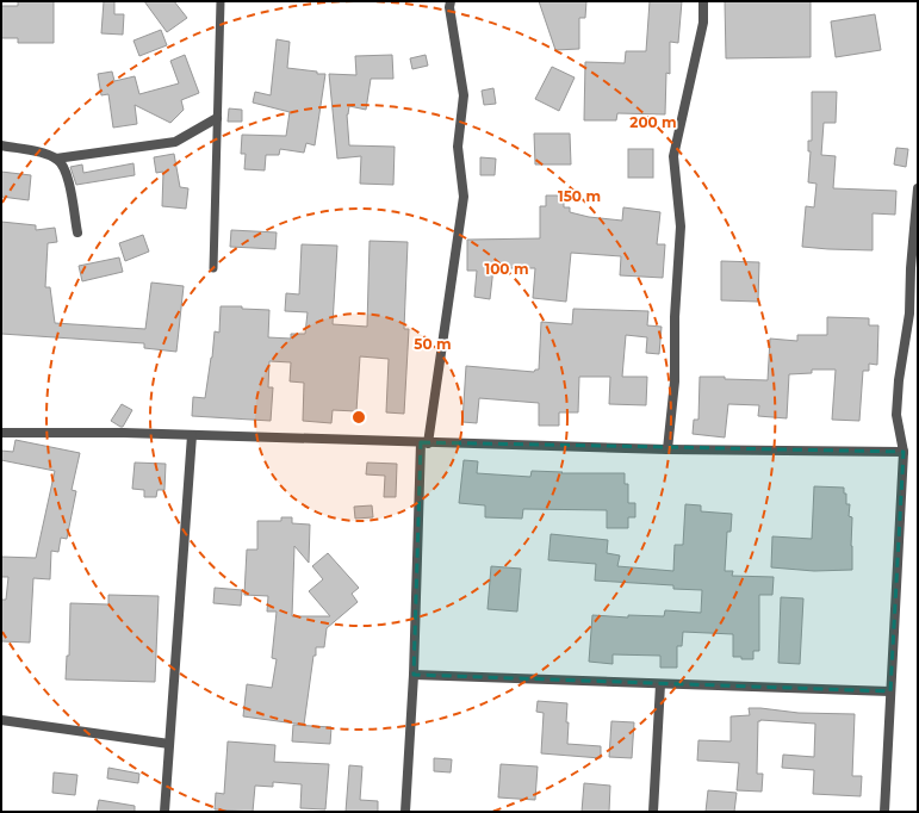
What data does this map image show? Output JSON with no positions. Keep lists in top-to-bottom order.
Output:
{
  "rings": [
    "200 m",
    "150 m",
    "100 m",
    "50 m"
  ]
}
